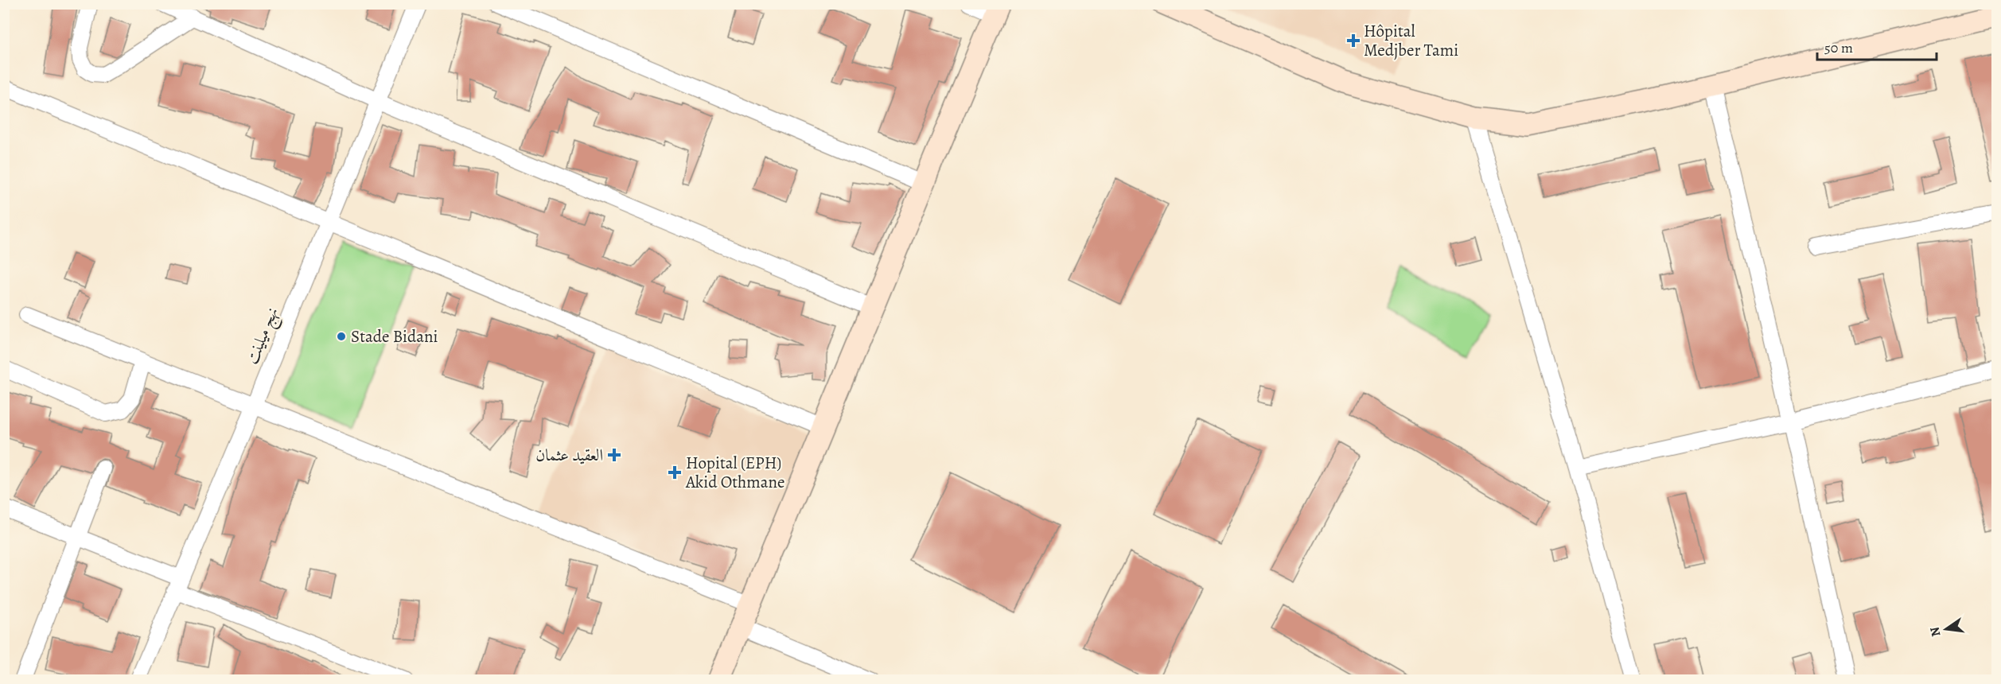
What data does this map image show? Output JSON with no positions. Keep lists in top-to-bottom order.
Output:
{
  "streets": {
    "street": ["نهج ميلينت"]
  },
  "places": {
    "health": ["Hôpital Medjber Tami", "العقيد عثمان", "Hopital (EPH) Akid Othmane"],
    "other": ["Stade Bidani"]
  },
  "scale_bar": "50 m",
  "north": "left"
}
